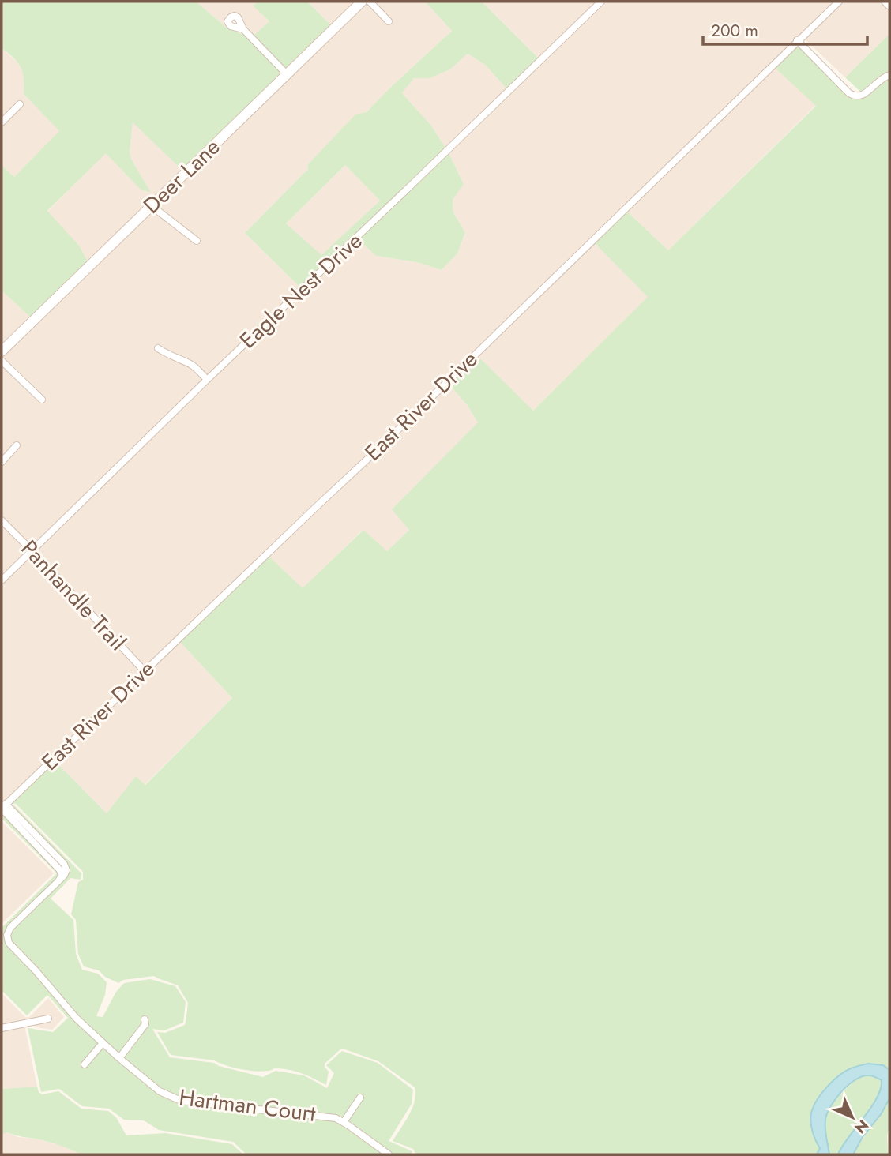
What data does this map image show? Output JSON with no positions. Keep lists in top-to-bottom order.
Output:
{
  "streets": {
    "street": [
      "Deer Lane",
      "Eagle Nest Drive",
      "East River Drive",
      "Panhandle Trail",
      "Hartman Court"
    ]
  },
  "crossings": [
    ["Eagle Nest Drive", "Panhandle Trail"],
    ["East River Drive", "Panhandle Trail"],
    ["East River Drive", "Hartman Court"]
  ],
  "scale_bar": "200 m",
  "north": "bottom right"
}
